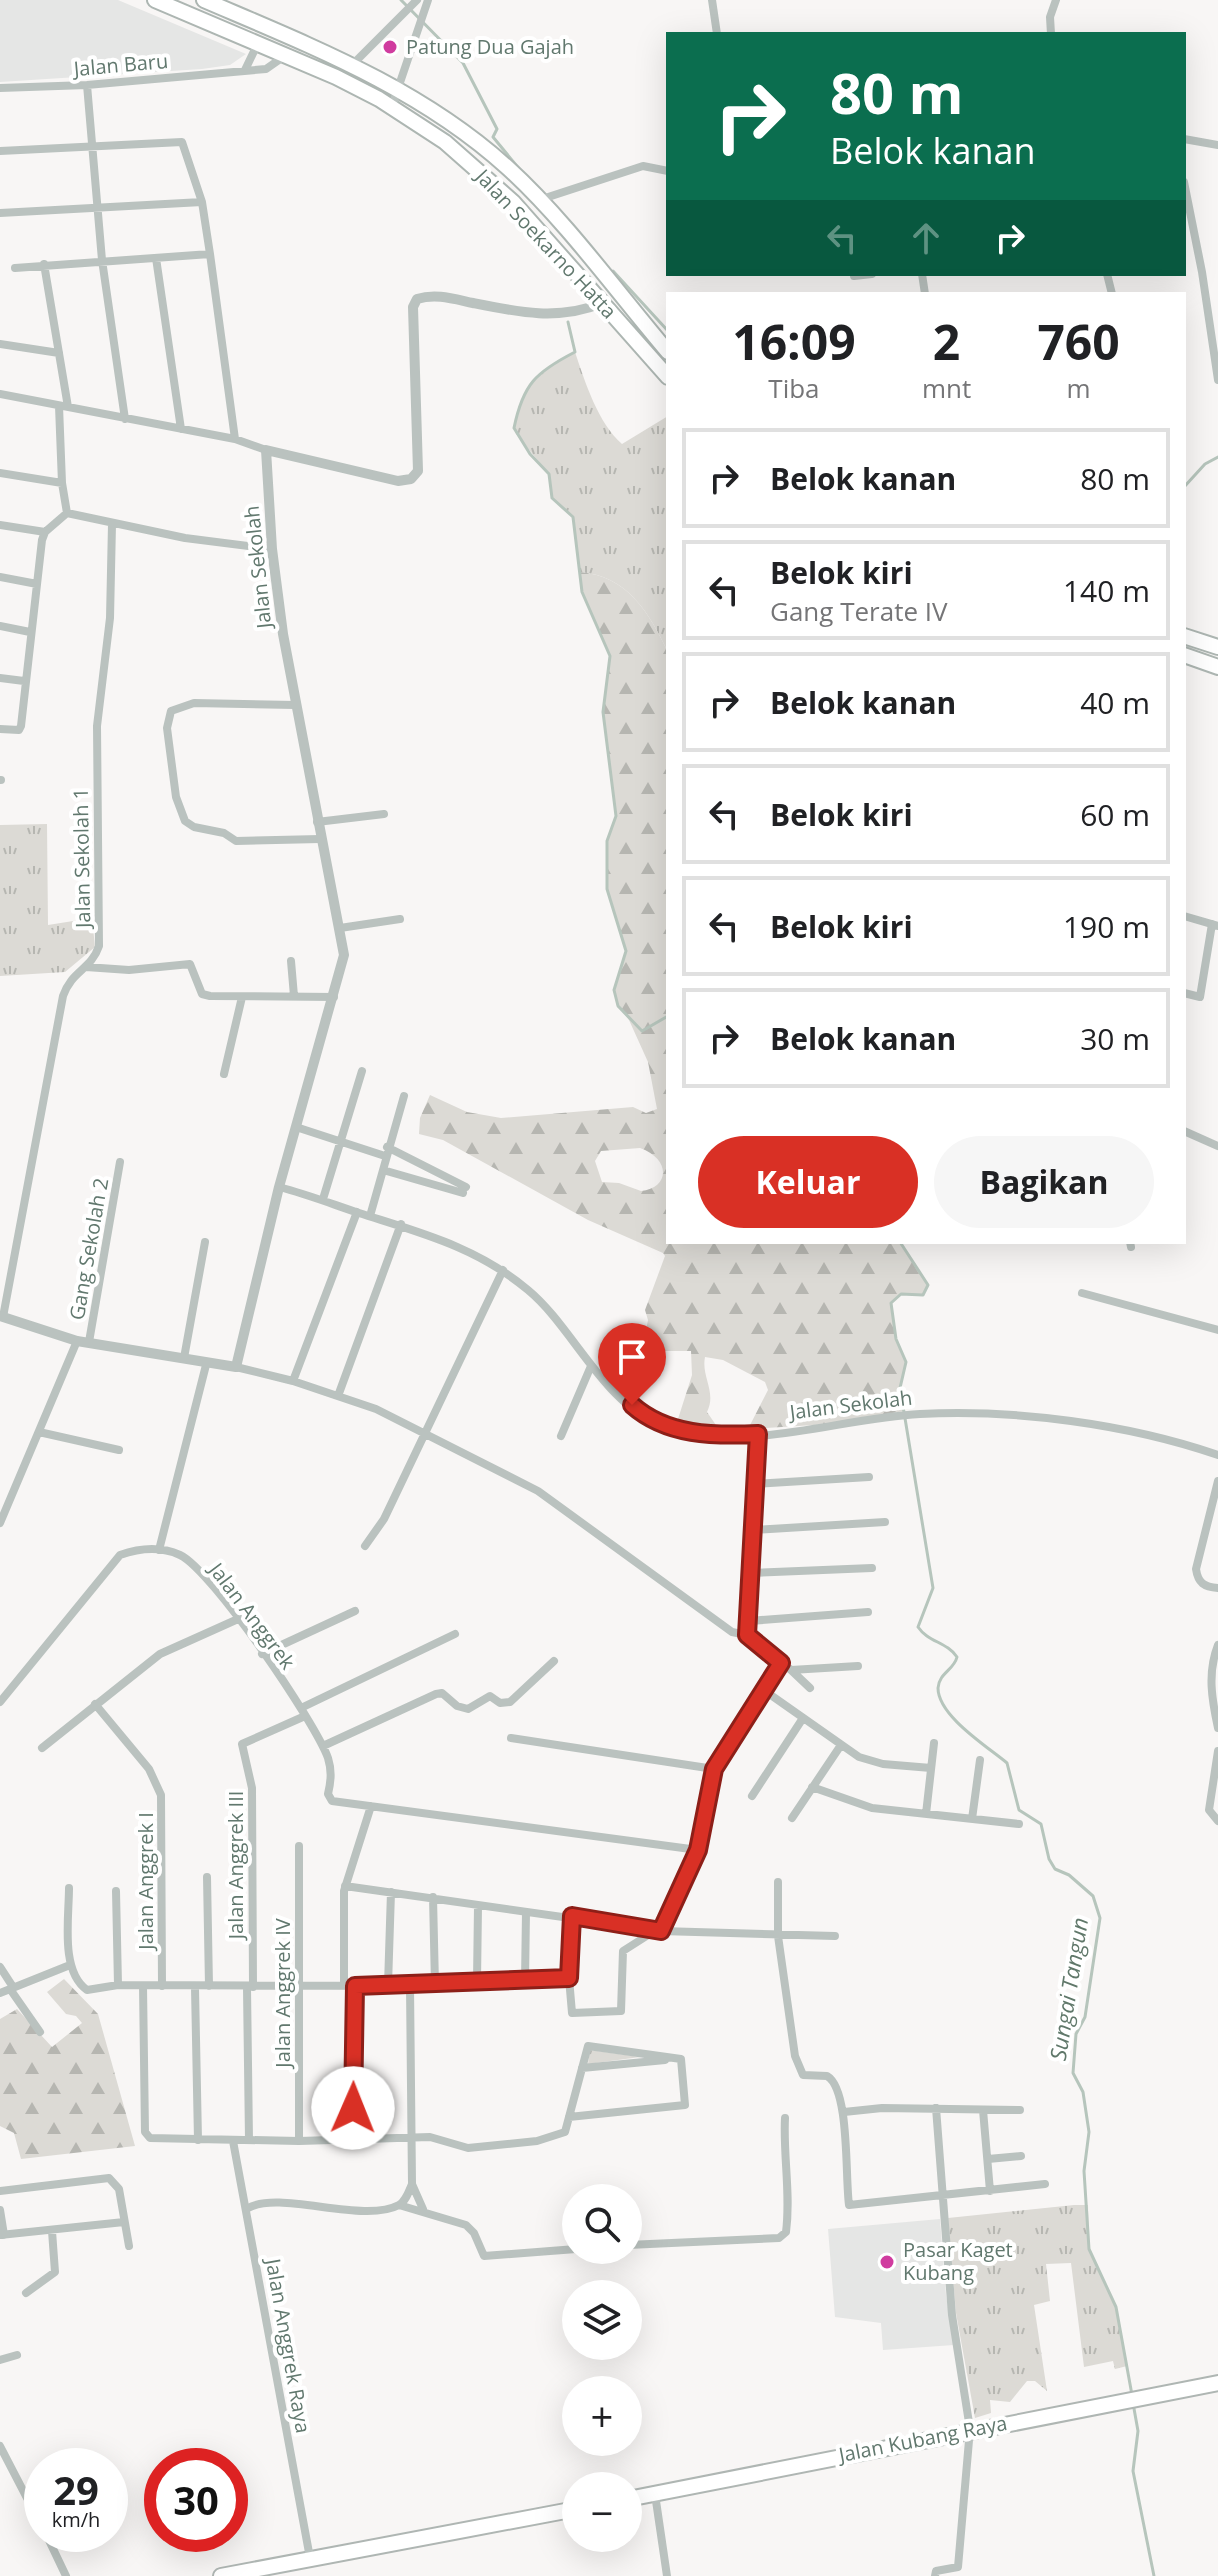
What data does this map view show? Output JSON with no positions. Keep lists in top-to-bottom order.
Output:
{
  "streets": {
    "main road": ["Jalan Soekarno Hatta", "Jalan Kubang Raya"],
    "street": [
      "Jalan Baru",
      "Jalan Sekolah",
      "Jalan Sekolah 1",
      "Gang Sekolah 2",
      "Jalan Anggrek",
      "Jalan Anggrek III",
      "Jalan Anggrek I",
      "Jalan Anggrek IV",
      "Jalan Anggrek Raya"
    ]
  },
  "crossings": [
    ["Jalan Baru", "Jalan Soekarno Hatta"],
    ["Jalan Anggrek", "Jalan Anggrek III"]
  ],
  "water": ["Sungai Tangun"],
  "places": ["Patung Dua Gajah", "Pasar Kaget Kubang"],
  "page": {
    "turn": ["80 m", "Belok kanan"],
    "eta": [
      "16:09",
      "Tiba",
      "2",
      "mnt",
      "760",
      "m"
    ],
    "list": [
      {
        "name": "Belok kanan",
        "value": "80 m"
      },
      {
        "name": "Belok kiri",
        "note": "Gang Terate IV",
        "value": "140 m"
      },
      {
        "name": "Belok kanan",
        "value": "40 m"
      },
      {
        "name": "Belok kiri",
        "value": "60 m"
      },
      {
        "name": "Belok kiri",
        "value": "190 m"
      },
      {
        "name": "Belok kanan",
        "value": "30 m"
      }
    ],
    "buttons": ["Keluar", "Bagikan"],
    "map_buttons": ["+", "−"],
    "speed": "29 km/h",
    "limit": "30"
  }
}
